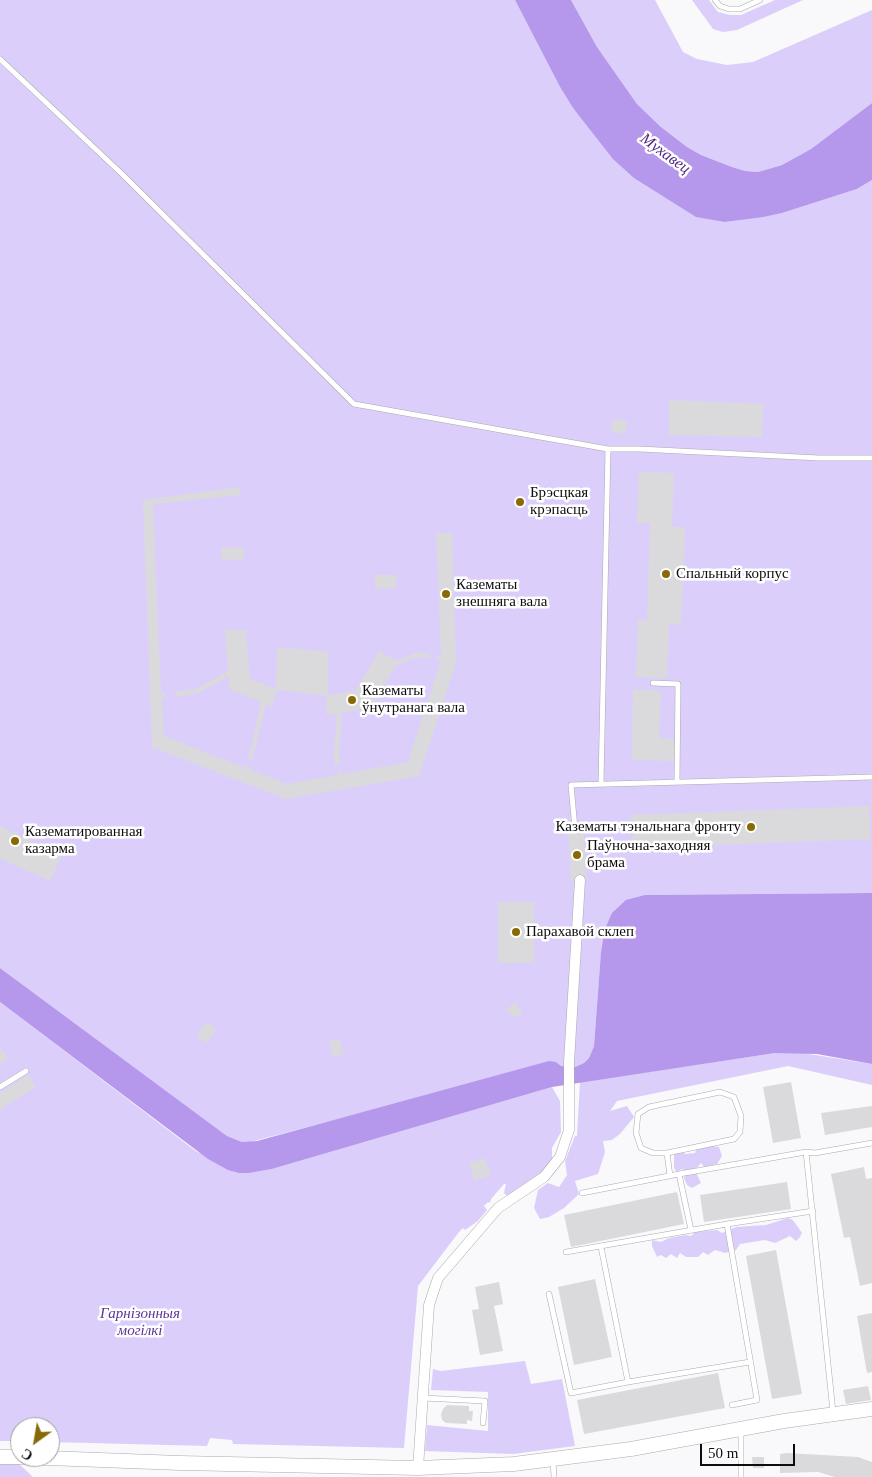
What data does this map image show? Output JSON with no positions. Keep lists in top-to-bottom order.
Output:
{
  "water": ["Мухавец"],
  "parks": ["Гарнізонныя могілкі"],
  "places": [
    "Брэсцкая крэпасць",
    "Спальный корпус",
    "Казематы знешняга вала",
    "Казематы ўнутранага вала",
    "Казематы тэнальнага фронту",
    "Казематированная казарма",
    "Паўночна-заходняя брама",
    "Парахавой склеп"
  ],
  "scale_bar": "50 m",
  "north": "bottom left"
}
